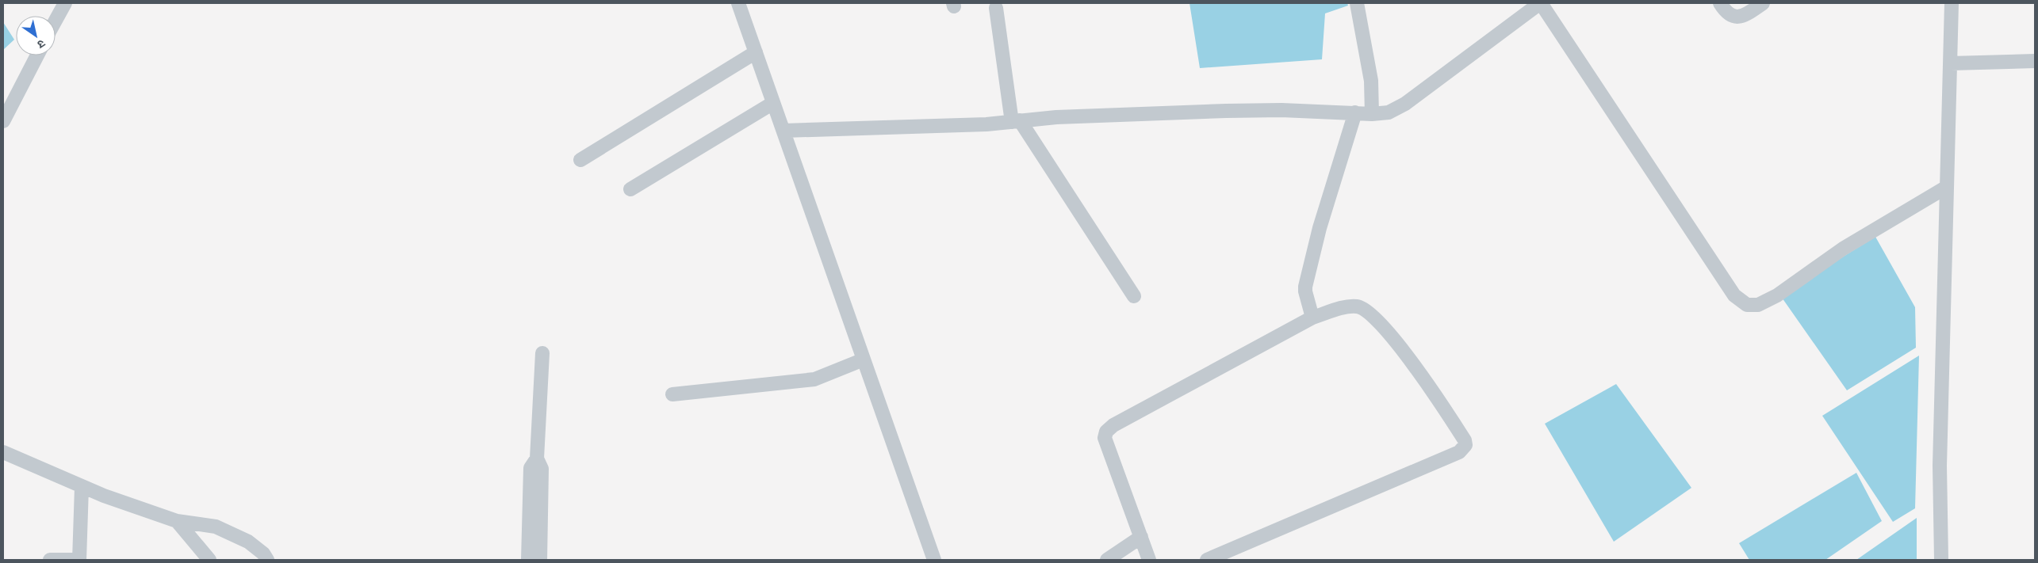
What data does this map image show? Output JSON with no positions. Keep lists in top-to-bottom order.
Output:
{
  "north": "bottom right"
}
